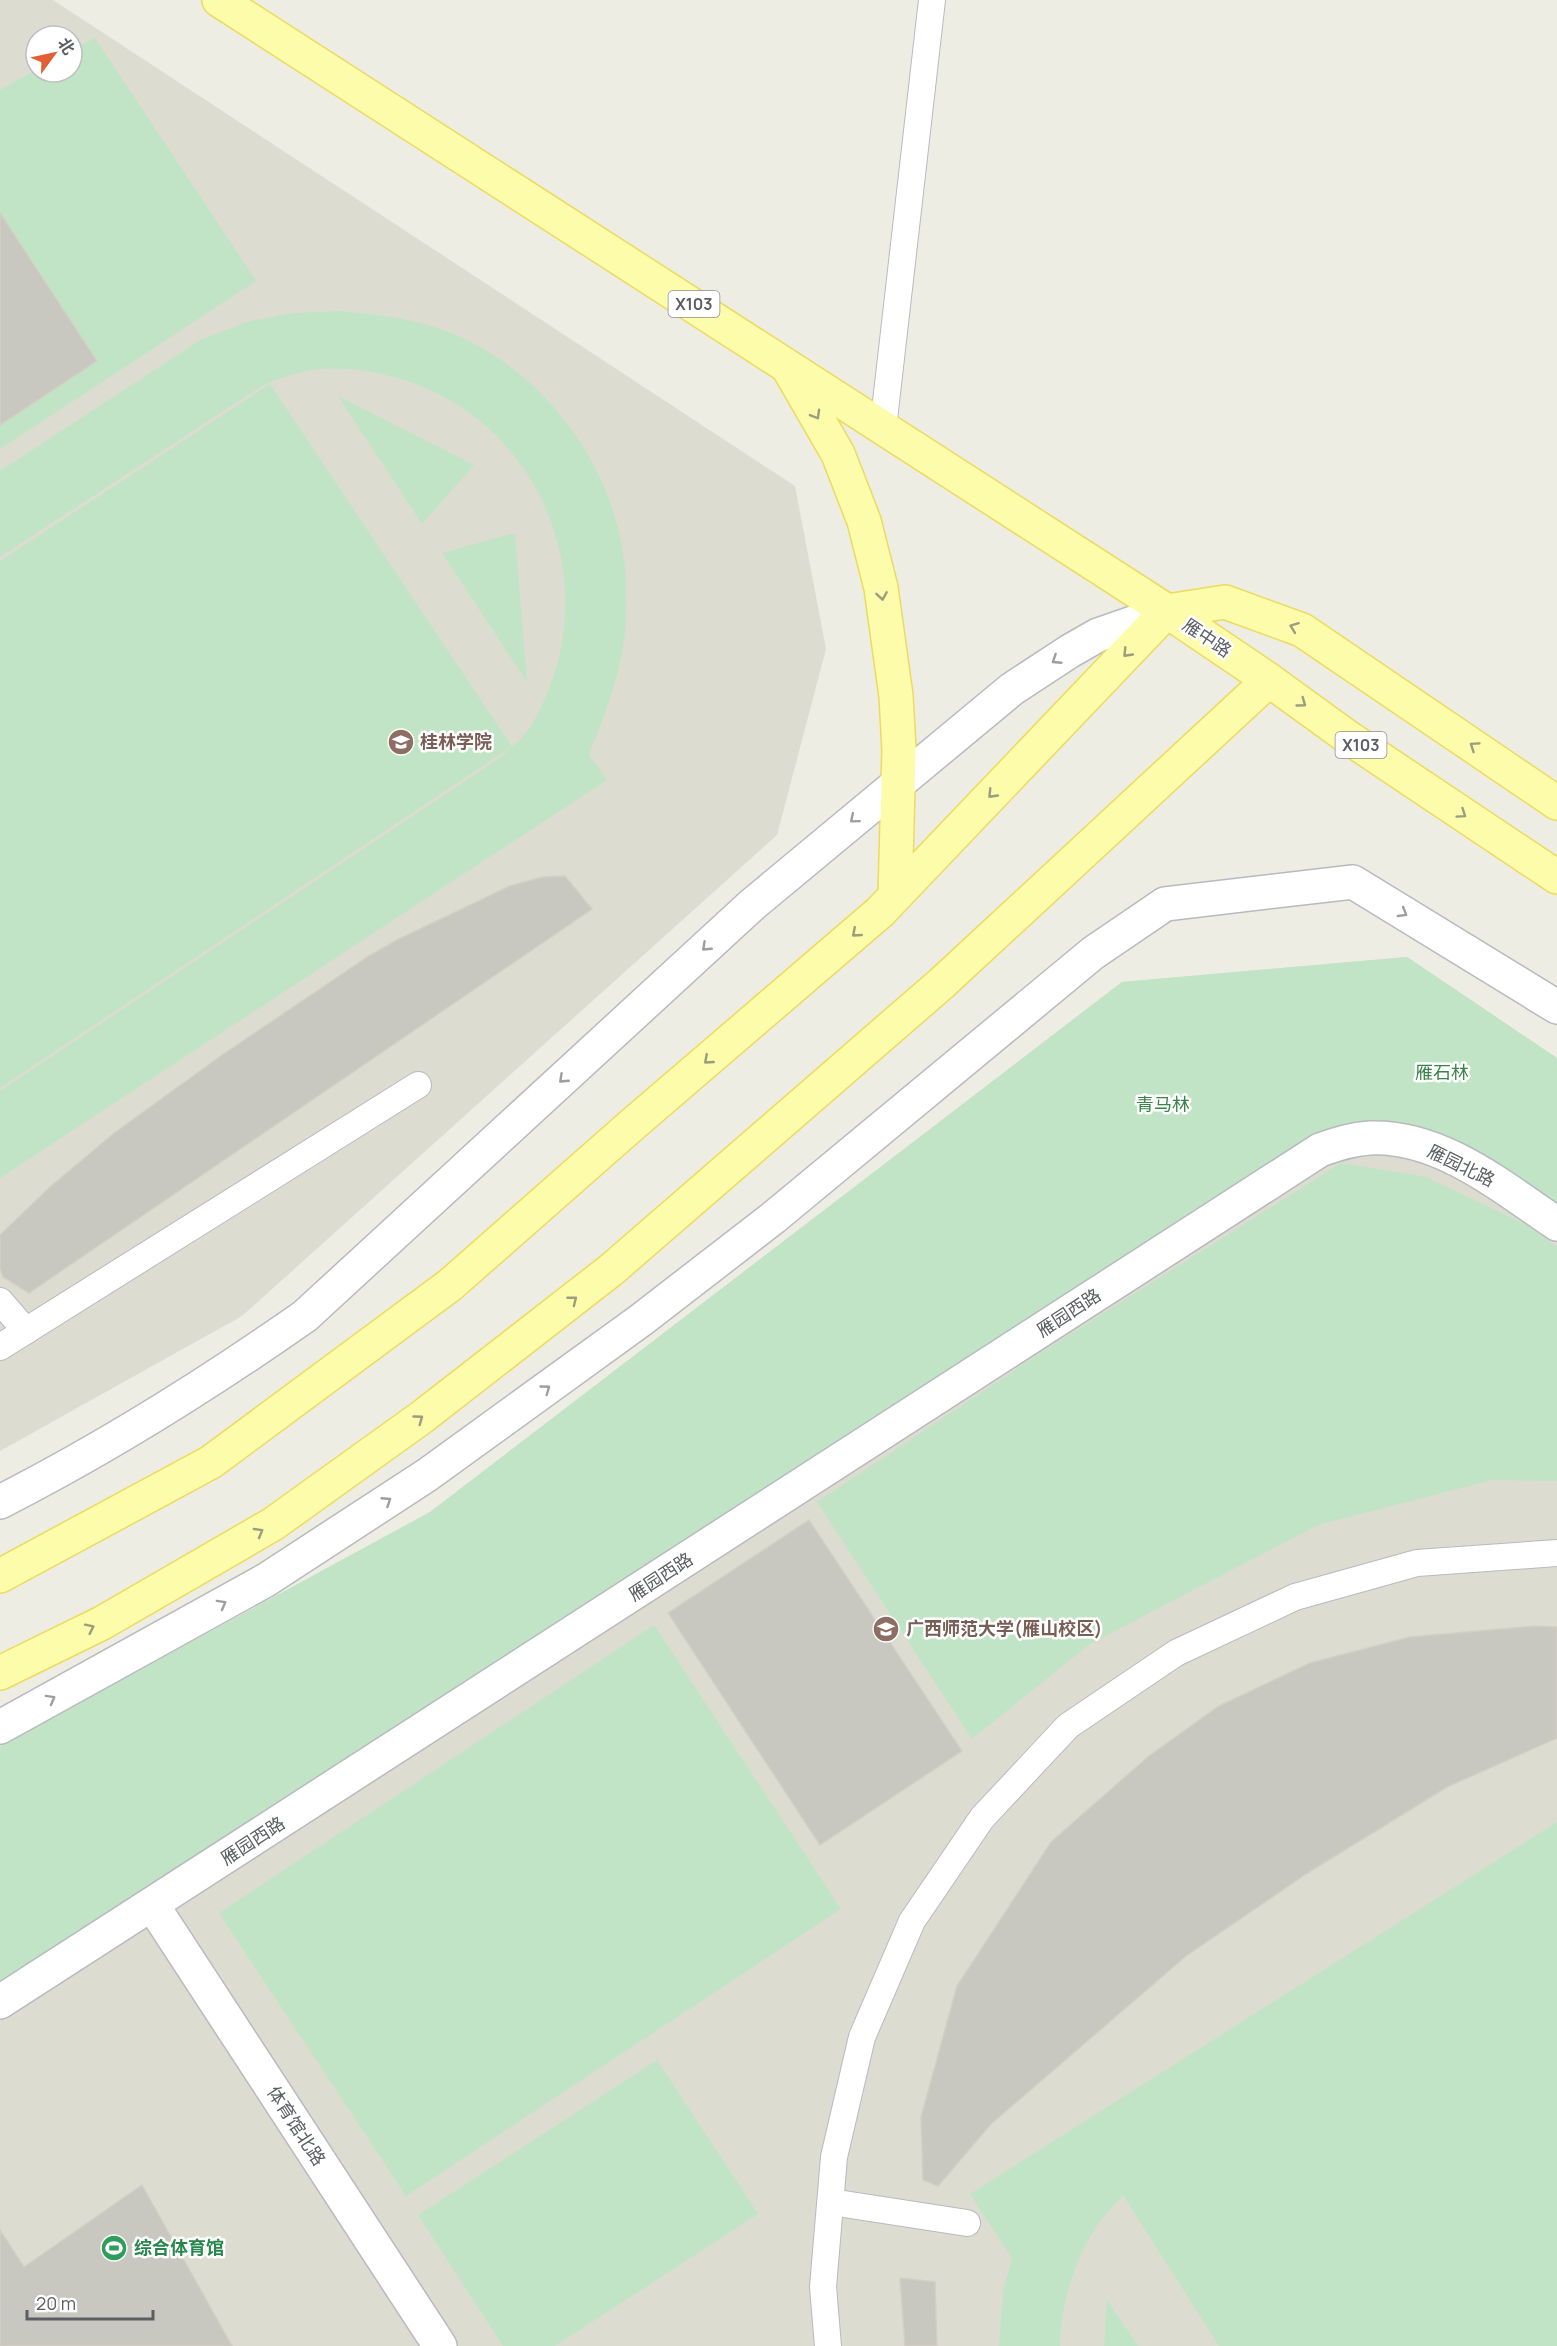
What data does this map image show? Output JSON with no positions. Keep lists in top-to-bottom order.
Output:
{
  "streets": {
    "main road": ["X103", "雁中路"],
    "street": ["雁园北路", "雁园西路", "体育馆北路"]
  },
  "crossings": [
    ["X103", "雁中路"],
    ["雁园北路", "雁园西路"],
    ["雁园西路", "体育馆北路"]
  ],
  "parks": ["雁石林", "青马林"],
  "places": {
    "school or university": ["桂林学院", "广西师范大学(雁山校区)"],
    "sports": ["综合体育馆"]
  },
  "scale_bar": "20 m",
  "north": "top right"
}
